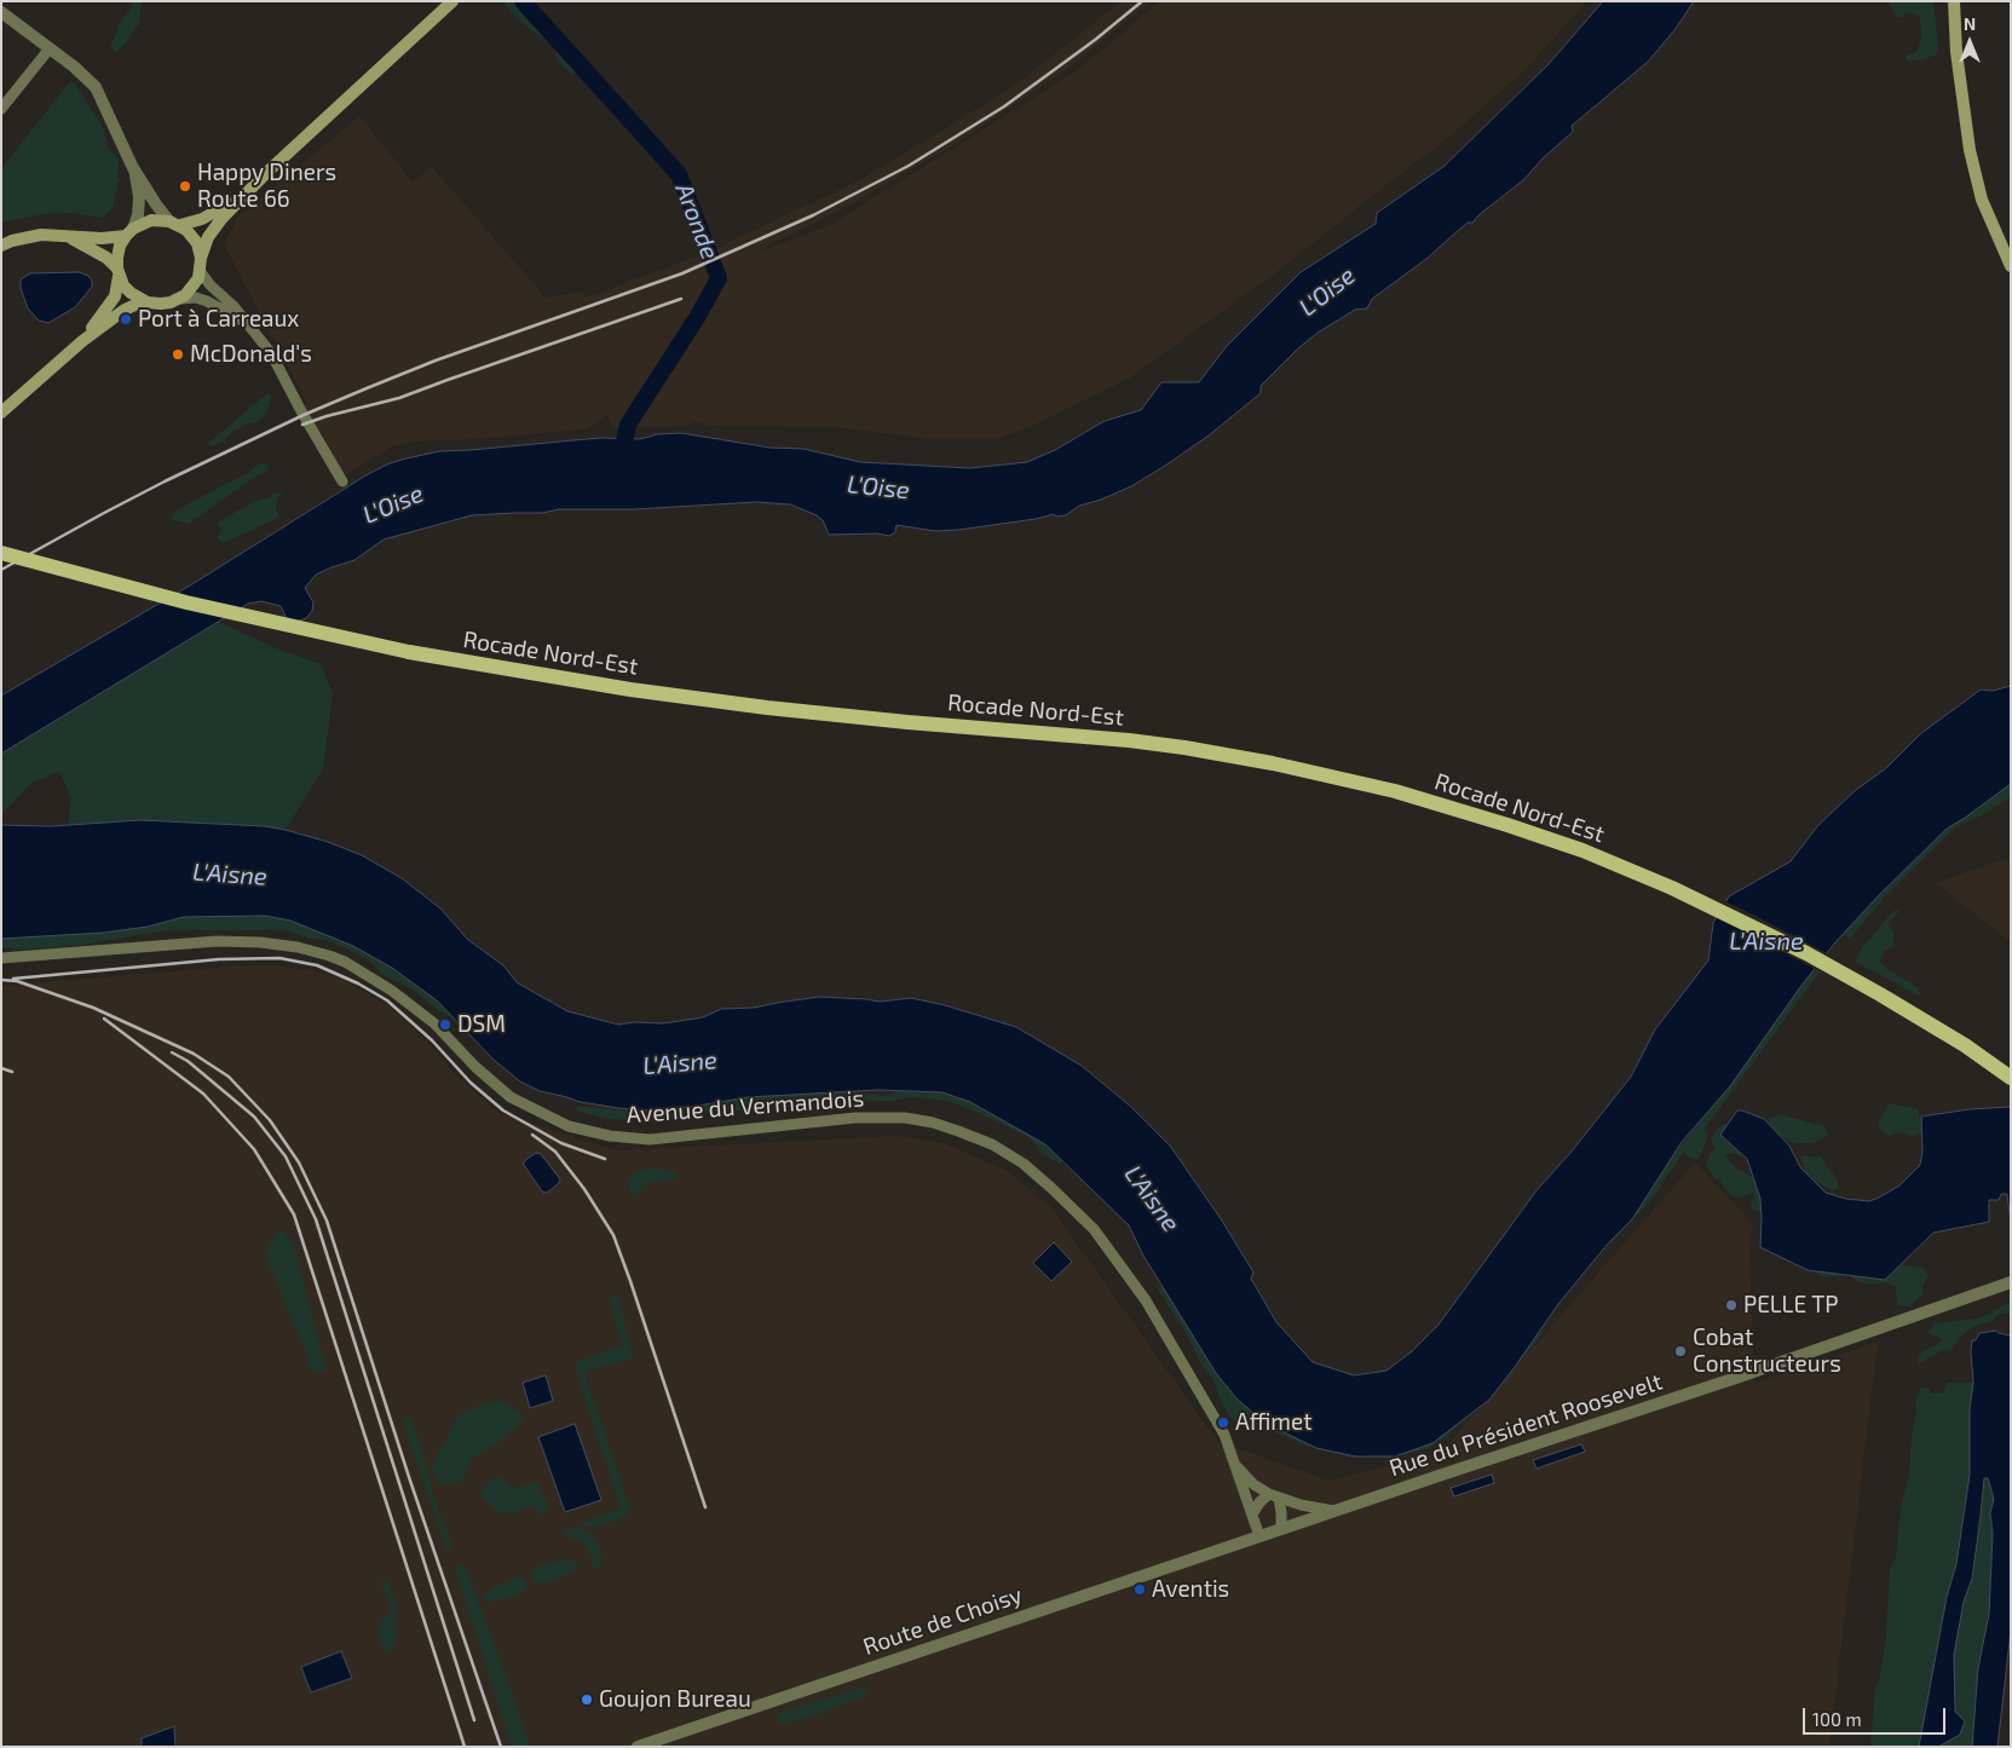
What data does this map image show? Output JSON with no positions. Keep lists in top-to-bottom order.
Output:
{
  "streets": {
    "main road": ["Rocade Nord-Est"],
    "street": ["Avenue du Vermandois", "Rue du Président Roosevelt", "Route de Choisy"]
  },
  "crossings": [
    ["Avenue du Vermandois", "Rue du Président Roosevelt"],
    ["Avenue du Vermandois", "Route de Choisy"],
    ["Rue du Président Roosevelt", "Route de Choisy"]
  ],
  "water": ["Aronde", "L'Oise", "L'Aisne"],
  "places": [
    "Happy Diners Route 66",
    "Port à Carreaux",
    "McDonald's",
    "DSM",
    "PELLE TP",
    "Cobat Constructeurs",
    "Affimet",
    "Aventis",
    "Goujon Bureau"
  ],
  "scale_bar": "100 m",
  "north": "top"
}
